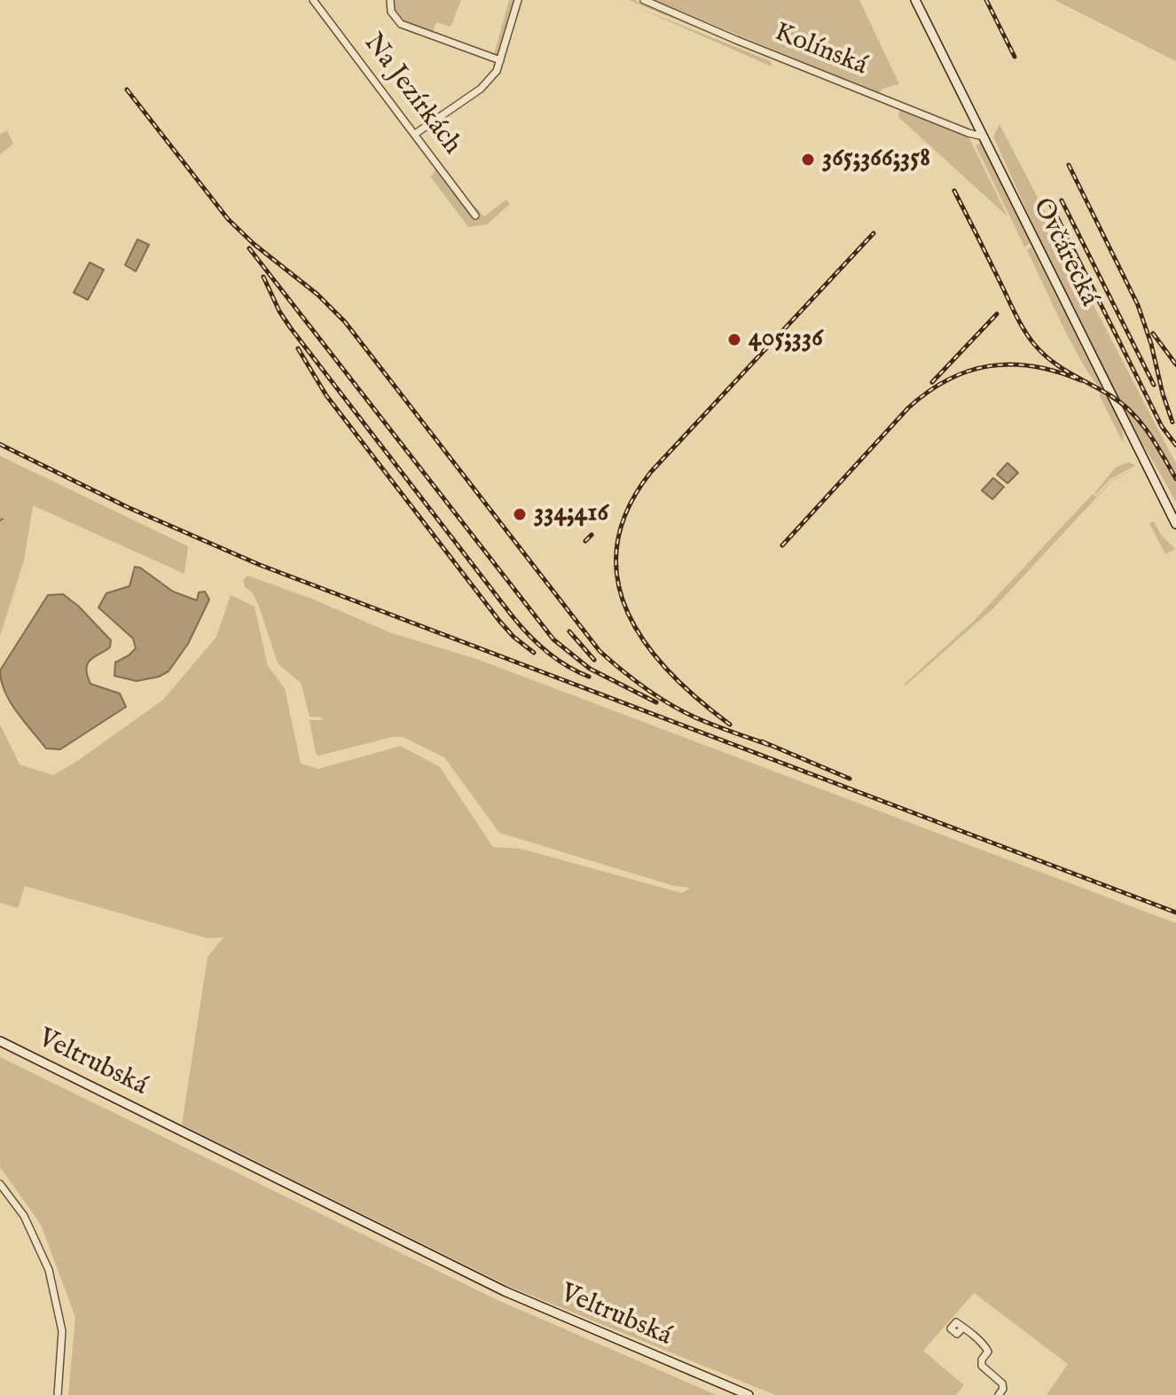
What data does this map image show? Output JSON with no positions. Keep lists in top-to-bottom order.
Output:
{
  "streets": {
    "street": [
      "Kolínská",
      "Na Jezírkách",
      "Ovčárecká",
      "Veltrubská"
    ]
  },
  "crossings": [
    ["Kolínská", "Ovčárecká"]
  ],
  "places": ["365;366;358", "405;336", "334;416"]
}
